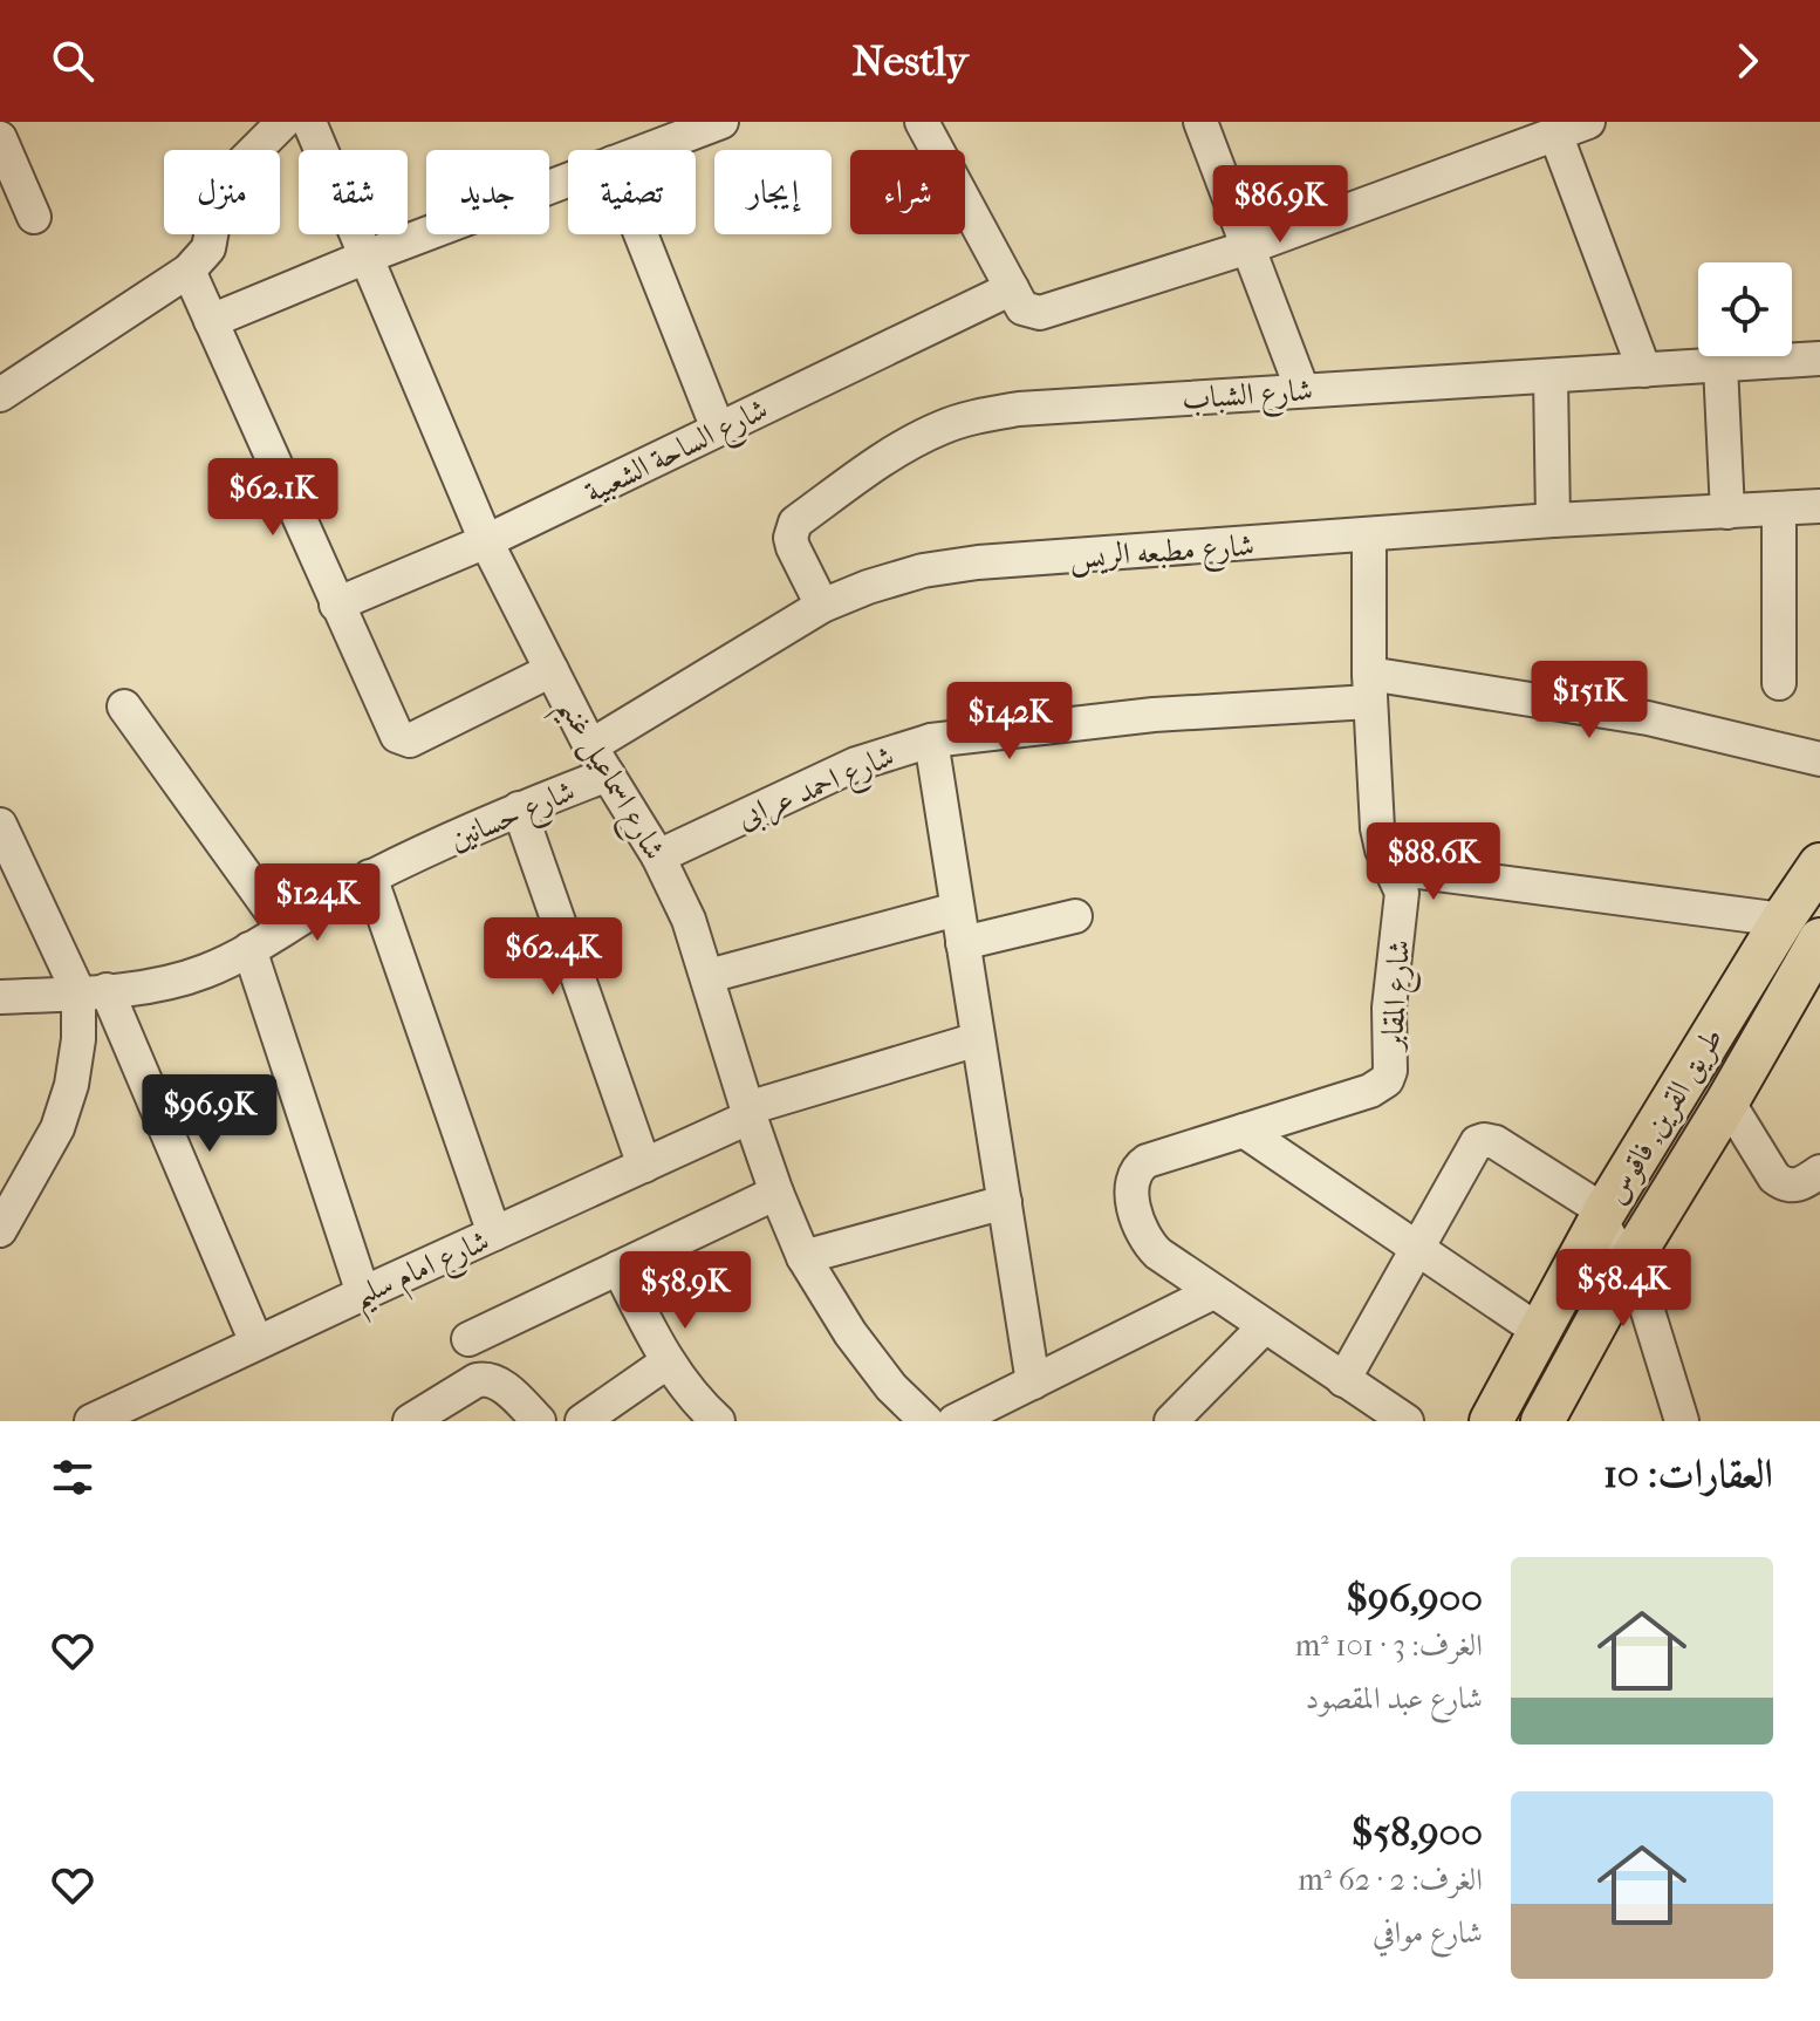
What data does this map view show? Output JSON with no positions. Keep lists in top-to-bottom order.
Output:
{
  "streets": {
    "main road": ["طريق القرين, فاقوس"],
    "street": [
      "شارع الشباب",
      "شارع الساحة الشعبية",
      "شارع مطبعه الريس",
      "شارع اسماعيل غنيم",
      "شارع احمد عرابى",
      "شارع حسانين",
      "شارع المقابر",
      "شارع امام سليم"
    ]
  },
  "crossings": [
    ["شارع الشباب", "شارع مطبعه الريس"],
    ["شارع الساحة الشعبية", "شارع اسماعيل غنيم"],
    ["شارع مطبعه الريس", "شارع اسماعيل غنيم"],
    ["شارع مطبعه الريس", "شارع حسانين"],
    ["شارع مطبعه الريس", "شارع المقابر"],
    ["شارع اسماعيل غنيم", "شارع احمد عرابى"],
    ["شارع اسماعيل غنيم", "شارع حسانين"],
    ["شارع اسماعيل غنيم", "شارع امام سليم"],
    ["شارع احمد عرابى", "شارع المقابر"]
  ],
  "page": {
    "header": "Nestly",
    "chip": [
      "شراء",
      "إيجار",
      "تصفية",
      "جديد",
      "شقة",
      "منزل"
    ],
    "price": [
      "$86.9K",
      "$62.1K",
      "$151K",
      "$142K",
      "$88.6K",
      "$124K",
      "$62.4K",
      "$96.9K",
      "$58.4K",
      "$58.9K"
    ],
    "heading": "العقارات: 10",
    "list": [
      {
        "name": "$96,900",
        "note": "الغرف: 3 · 101 m² · شارع عبد المقصود"
      },
      {
        "name": "$58,900",
        "note": "الغرف: 2 · 62 m² · شارع موافي"
      }
    ]
  }
}
